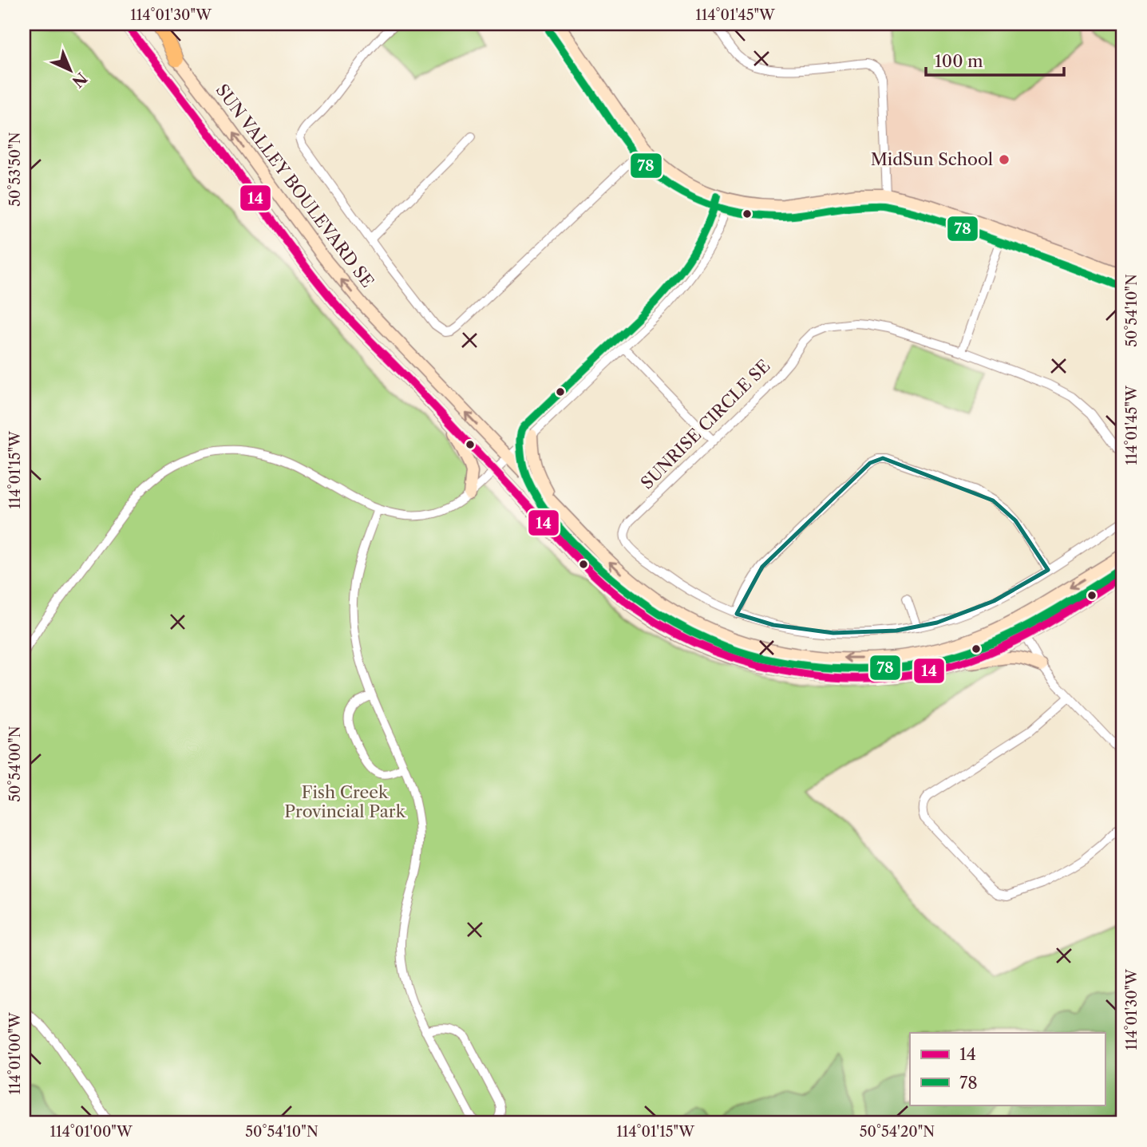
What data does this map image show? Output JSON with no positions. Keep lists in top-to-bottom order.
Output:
{
  "streets": {
    "main road": ["SUN VALLEY BOULEVARD SE"],
    "street": ["SUNRISE CIRCLE SE"]
  },
  "parks": ["Fish Creek Provincial Park"],
  "places": ["MidSun School"],
  "lines": ["transit line 14", "transit line 78"],
  "legend": ["14", "78"],
  "scale_bar": "100 m",
  "north": "bottom right",
  "coordinates": [
    "114°01'30\"W",
    "114°01'45\"W",
    "50°53'50\"N",
    "50°54'10\"N",
    "114°01'15\"W",
    "50°54'00\"N",
    "114°01'00\"W",
    "50°54'20\"N"
  ]
}
